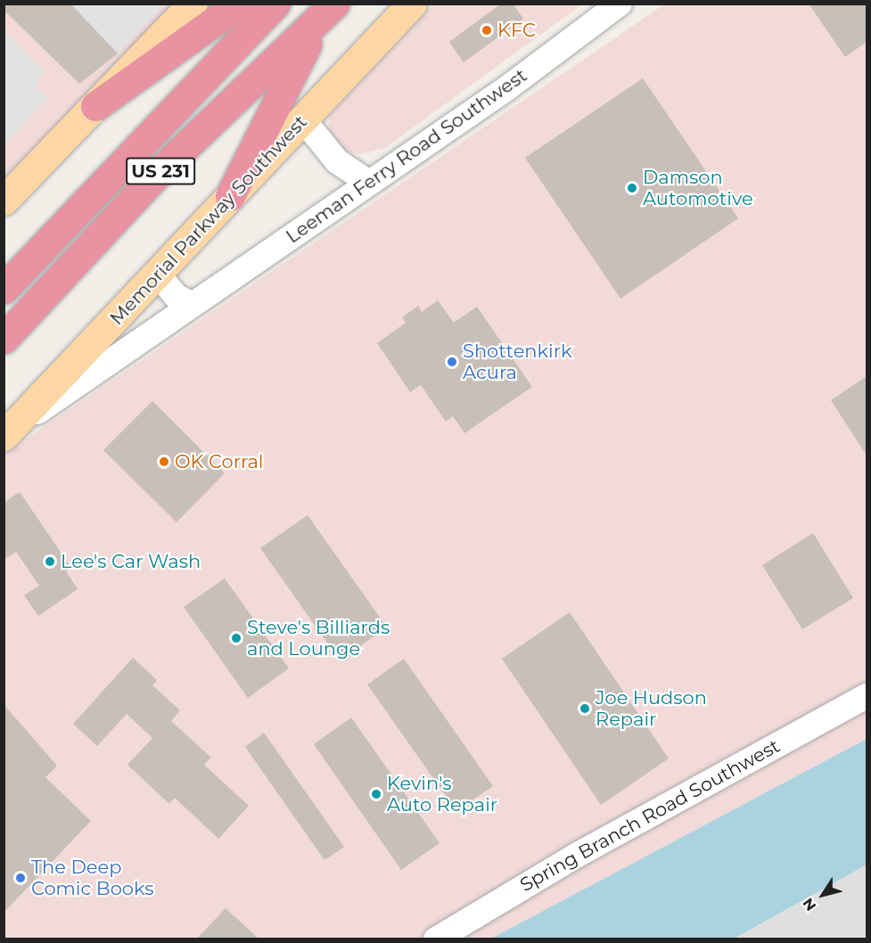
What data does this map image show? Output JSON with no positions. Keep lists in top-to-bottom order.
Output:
{
  "streets": {
    "highway": ["US 231"],
    "main road": ["Memorial Parkway Southwest"],
    "street": ["Leeman Ferry Road Southwest", "Spring Branch Road Southwest"]
  },
  "crossings": [
    ["Leeman Ferry Road Southwest", "Memorial Parkway Southwest"]
  ],
  "places": [
    "KFC",
    "Damson Automotive",
    "Shottenkirk Acura",
    "OK Corral",
    "Lee's Car Wash",
    "Steve's Billiards and Lounge",
    "Joe Hudson Repair",
    "Kevin's Auto Repair",
    "The Deep Comic Books"
  ],
  "north": "bottom left"
}
